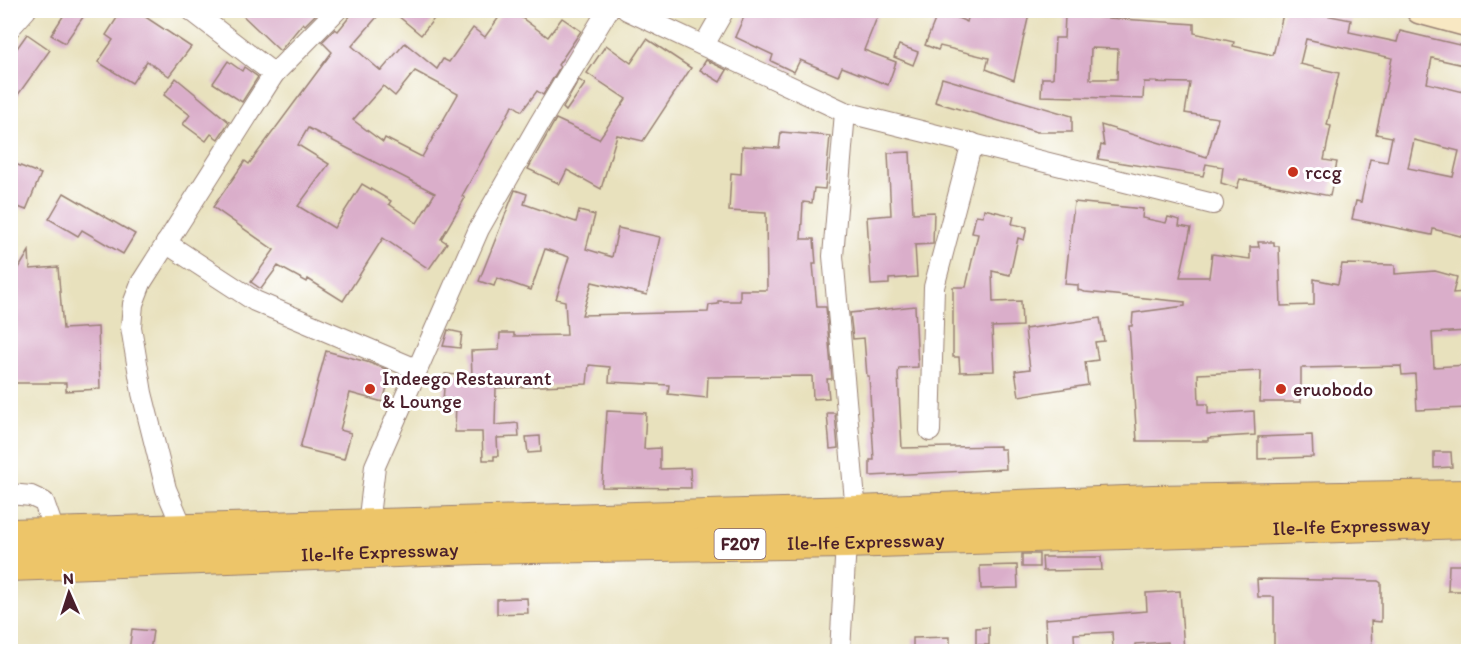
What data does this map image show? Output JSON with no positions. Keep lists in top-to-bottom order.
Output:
{
  "streets": {
    "main road": ["Ile-Ife Expressway", "F207"]
  },
  "places": ["rccg", "Indeego Restaurant & Lounge", "eruobodo"],
  "north": "top"
}
